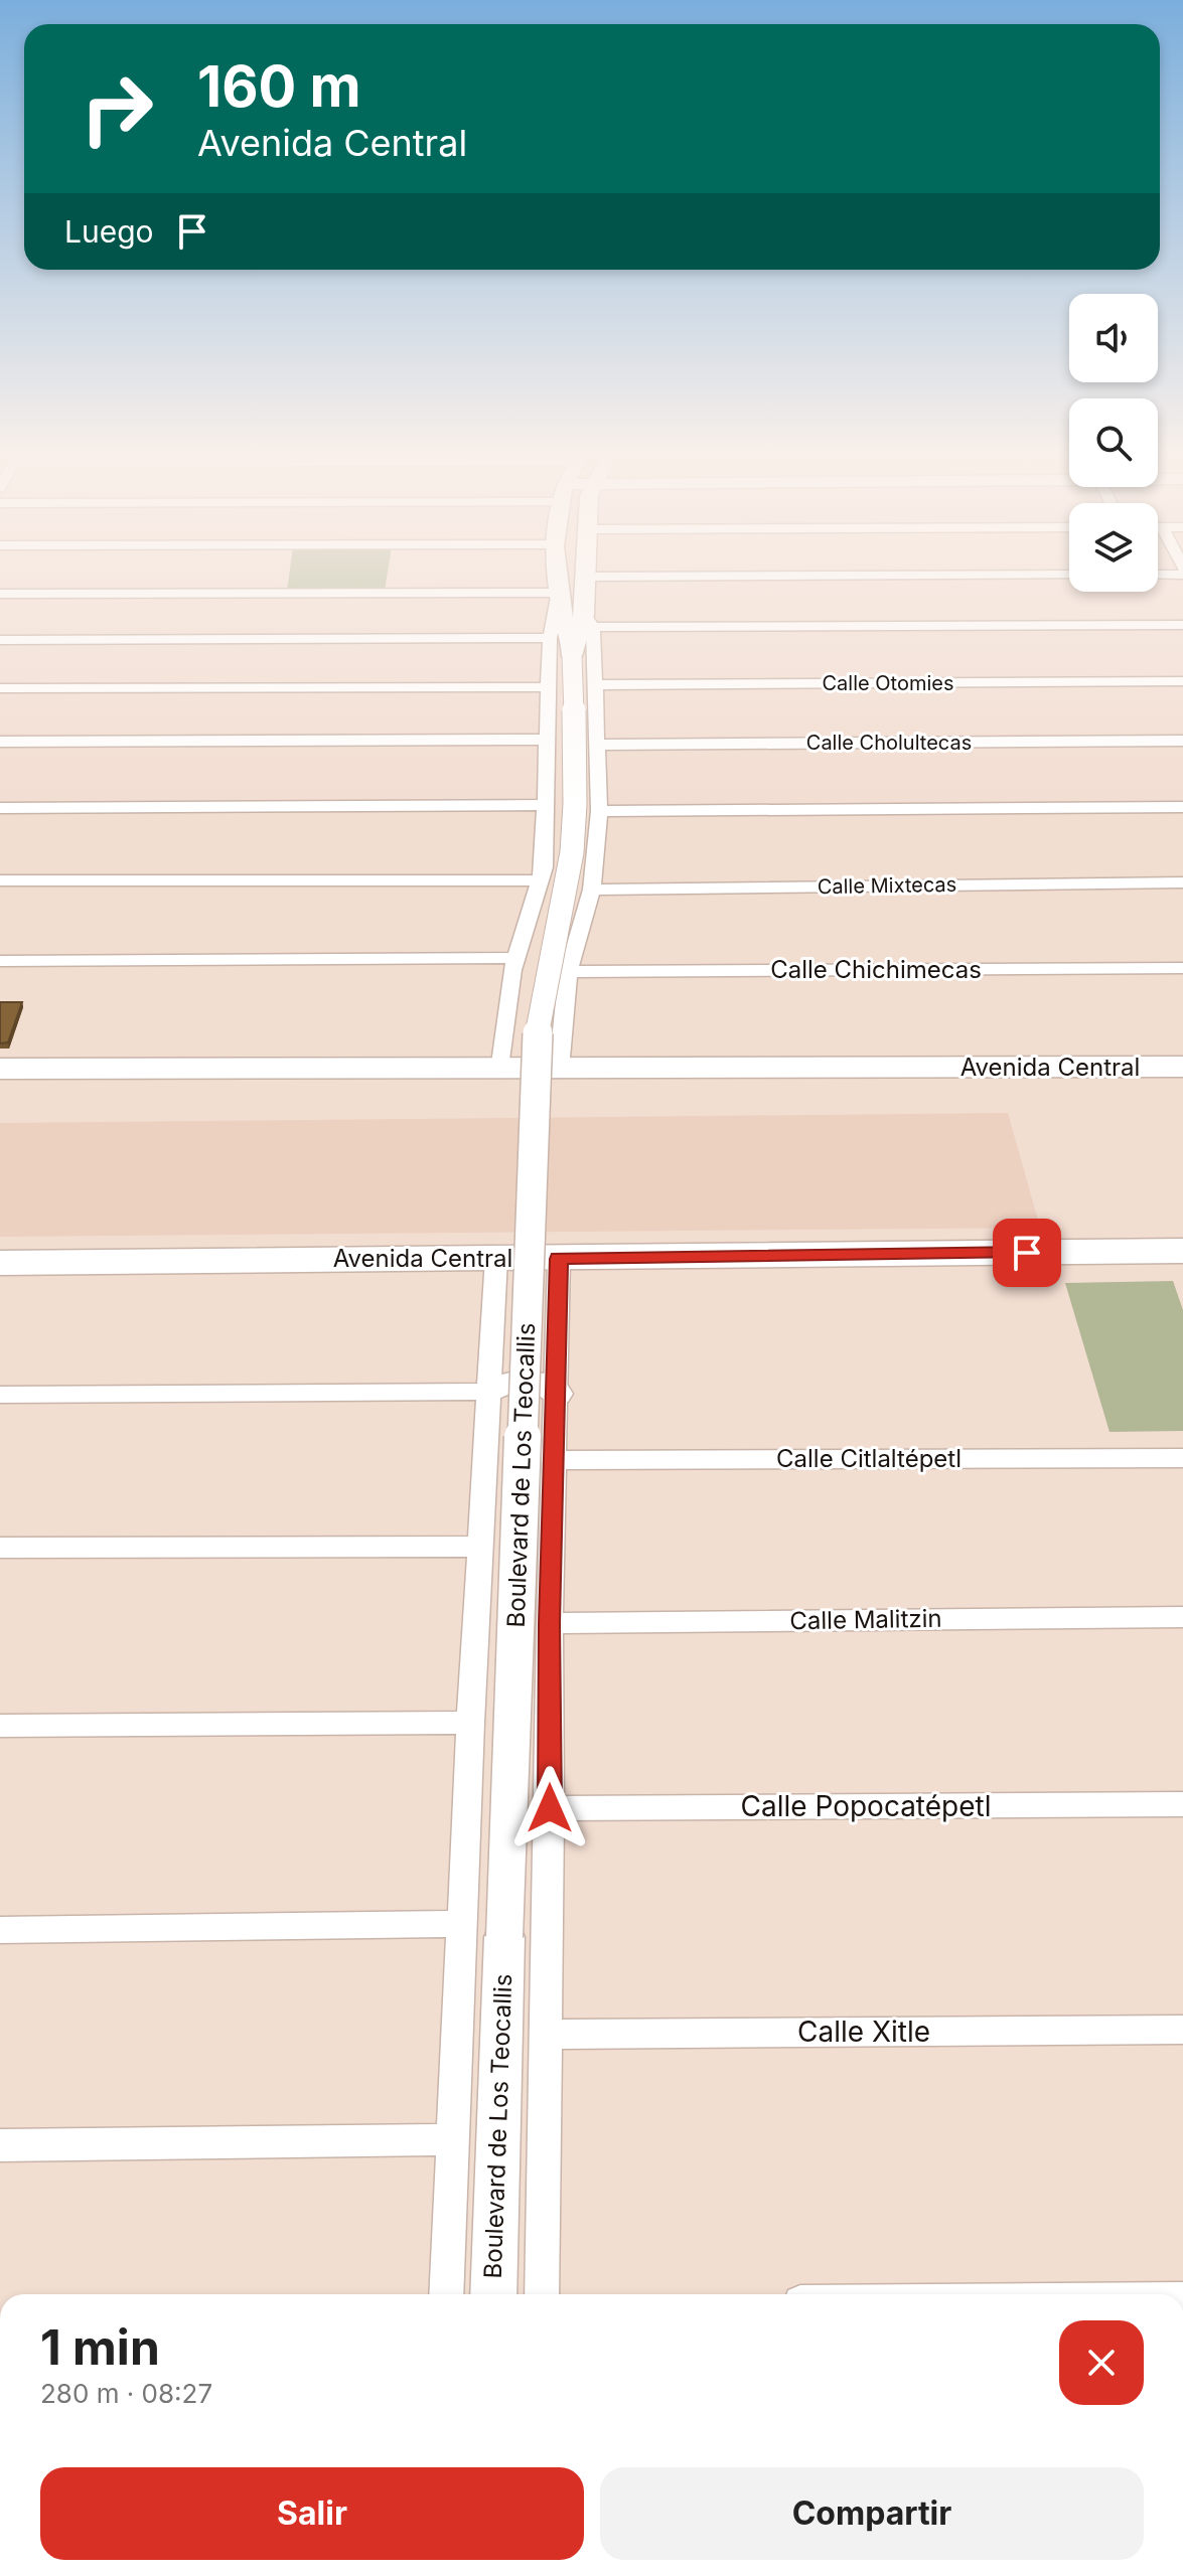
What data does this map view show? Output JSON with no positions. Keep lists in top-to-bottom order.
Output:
{
  "streets": {
    "highway": ["Avenida Central"],
    "street": [
      "Calle Otomies",
      "Calle Cholultecas",
      "Calle Mixtecas",
      "Calle Chichimecas",
      "Calle Citlaltépetl",
      "Boulevard de Los Teocallis",
      "Calle Malitzin",
      "Calle Popocatépetl",
      "Calle Xitle"
    ]
  },
  "crossings": [
    ["Avenida Central", "Boulevard de Los Teocallis"],
    ["Calle Citlaltépetl", "Boulevard de Los Teocallis"],
    ["Boulevard de Los Teocallis", "Calle Malitzin"],
    ["Boulevard de Los Teocallis", "Calle Popocatépetl"],
    ["Boulevard de Los Teocallis", "Calle Xitle"]
  ],
  "page": {
    "turn": ["160 m", "Avenida Central"],
    "then": "Luego",
    "heading": ["1 min", "280 m · 08:27"],
    "buttons": ["Salir", "Compartir"]
  }
}
